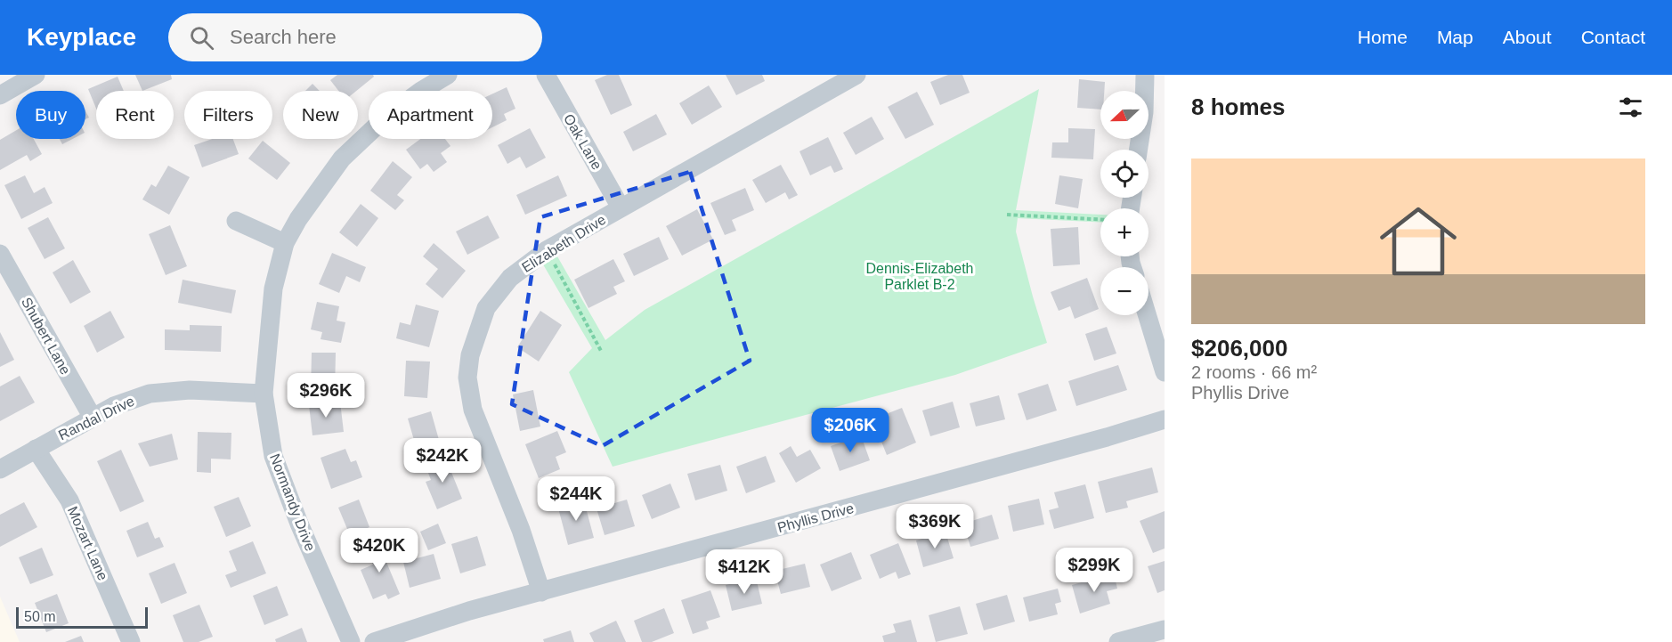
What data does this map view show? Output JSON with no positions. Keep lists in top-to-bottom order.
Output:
{
  "streets": {
    "street": [
      "Oak Lane",
      "Elizabeth Drive",
      "Shubert Lane",
      "Randal Drive",
      "Normandy Drive",
      "Phyllis Drive",
      "Mozart Lane"
    ]
  },
  "crossings": [
    ["Oak Lane", "Elizabeth Drive"],
    ["Elizabeth Drive", "Phyllis Drive"],
    ["Shubert Lane", "Randal Drive"],
    ["Randal Drive", "Normandy Drive"],
    ["Randal Drive", "Mozart Lane"]
  ],
  "parks": ["Dennis-Elizabeth Parklet B-2"],
  "scale_bar": "50 m",
  "north": "left",
  "page": {
    "header": "Keyplace",
    "search": "Search here",
    "nav": [
      "Home",
      "Map",
      "About",
      "Contact"
    ],
    "heading": "8 homes",
    "map_buttons": ["+", "−"],
    "chip": [
      "Buy",
      "Rent",
      "Filters",
      "New",
      "Apartment"
    ],
    "list": [
      {
        "name": "$206,000",
        "note": "2 rooms · 66 m² · Phyllis Drive"
      }
    ],
    "price": [
      "$296K",
      "$206K",
      "$242K",
      "$244K",
      "$369K",
      "$420K",
      "$299K",
      "$412K"
    ],
    "scale": "50 m"
  }
}
